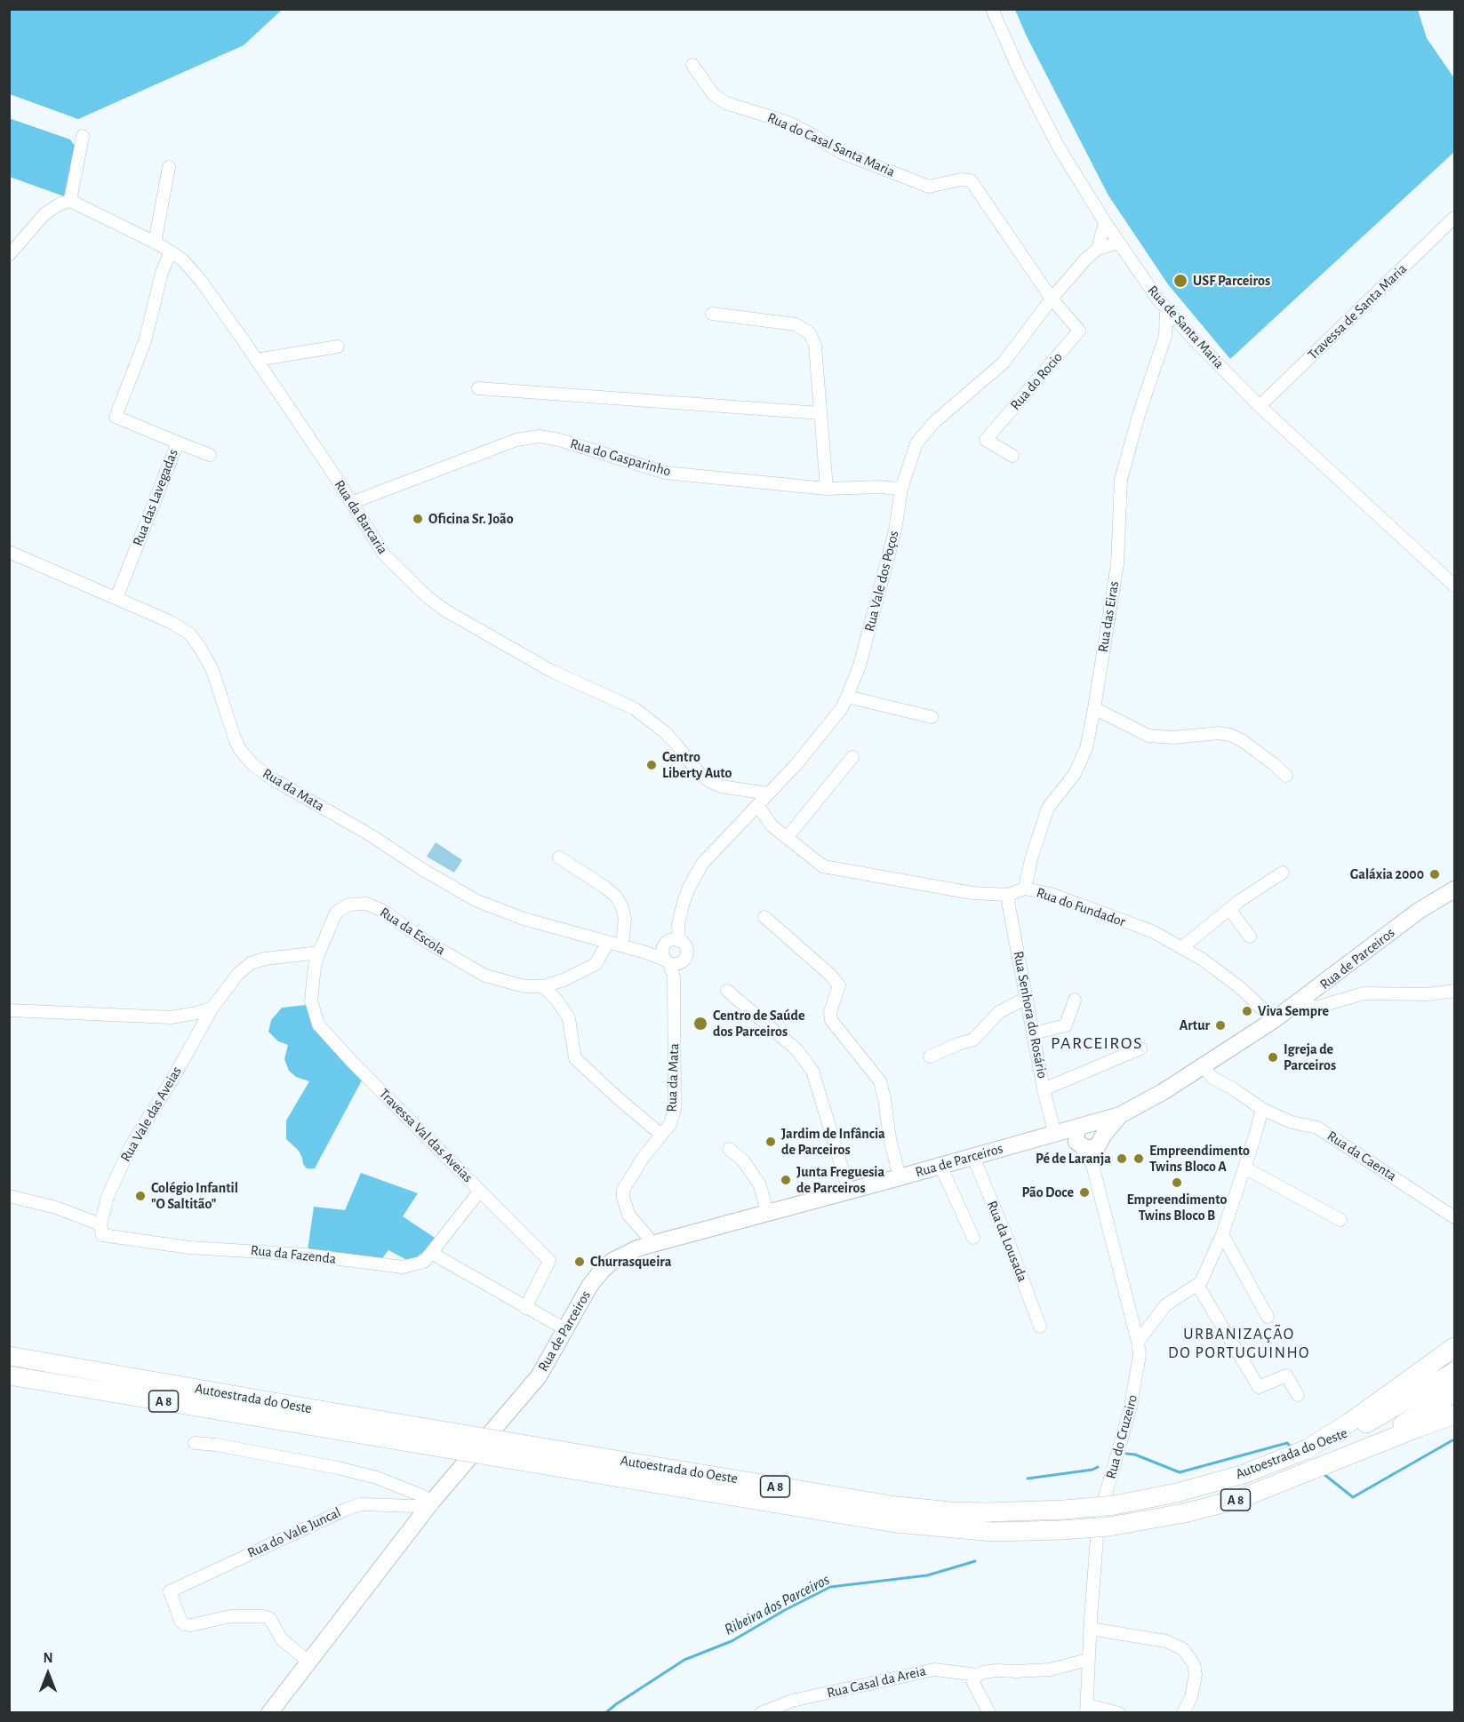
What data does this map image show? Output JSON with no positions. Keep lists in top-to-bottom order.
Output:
{
  "streets": {
    "highway": ["Autoestrada do Oeste", "A 8"],
    "main road": ["Rua de Parceiros"],
    "street": [
      "Rua do Casal Santa Maria",
      "Travessa de Santa Maria",
      "Rua de Santa Maria",
      "Rua do Rocio",
      "Rua do Gasparinho",
      "Rua das Lavegadas",
      "Rua da Barcaria",
      "Rua Vale dos Poços",
      "Rua das Eiras",
      "Rua da Mata",
      "Rua do Fundador",
      "Rua da Escola",
      "Rua Senhora do Rosário",
      "Rua Vale das Aveias",
      "Travessa Val das Aveias",
      "Rua da Caenta",
      "Rua da Lousada",
      "Rua da Fazenda",
      "Rua do Cruzeiro",
      "Rua do Vale Juncal",
      "Rua Casal da Areia"
    ]
  },
  "crossings": [
    ["Rua do Casal Santa Maria", "Rua do Rocio"],
    ["Rua do Casal Santa Maria", "Rua Vale dos Poços"],
    ["Travessa de Santa Maria", "Rua de Santa Maria"],
    ["Rua de Santa Maria", "Rua Vale dos Poços"],
    ["Rua de Santa Maria", "Rua das Eiras"],
    ["Rua do Rocio", "Rua Vale dos Poços"],
    ["Rua do Gasparinho", "Rua da Barcaria"],
    ["Rua do Gasparinho", "Rua Vale dos Poços"],
    ["Rua das Lavegadas", "Rua da Barcaria"],
    ["Rua das Lavegadas", "Rua da Mata"],
    ["Rua da Barcaria", "Rua Vale dos Poços"],
    ["Rua Vale dos Poços", "Rua do Fundador"],
    ["Rua das Eiras", "Rua do Fundador"],
    ["Rua da Mata", "Rua da Escola"],
    ["Rua da Mata", "Rua de Parceiros"],
    ["Rua do Fundador", "Rua de Parceiros"],
    ["Rua do Fundador", "Rua Senhora do Rosário"],
    ["Rua da Escola", "Travessa Val das Aveias"],
    ["Rua de Parceiros", "Rua Senhora do Rosário"],
    ["Rua de Parceiros", "Rua da Caenta"],
    ["Rua de Parceiros", "Rua da Lousada"],
    ["Rua de Parceiros", "Rua do Cruzeiro"],
    ["Rua de Parceiros", "Rua do Vale Juncal"],
    ["Rua Vale das Aveias", "Rua da Fazenda"],
    ["Autoestrada do Oeste", "A 8"],
    ["Rua do Cruzeiro", "Rua Casal da Areia"]
  ],
  "districts": ["PARCEIROS", "URBANIZAÇÃO DO PORTUGUINHO"],
  "water": ["Ribeira dos Parceiros"],
  "places": [
    "USF Parceiros",
    "Oficina Sr. João",
    "Centro Liberty Auto",
    "Galáxia 2000",
    "Viva Sempre",
    "Centro de Saúde dos Parceiros",
    "Artur",
    "Igreja de Parceiros",
    "Jardim de Infância de Parceiros",
    "Pé de Laranja",
    "Empreendimento Twins Bloco A",
    "Junta Freguesia de Parceiros",
    "Empreendimento Twins Bloco B",
    "Pão Doce",
    "Colégio Infantil \"O Saltitão\"",
    "Churrasqueira"
  ],
  "north": "top"
}
